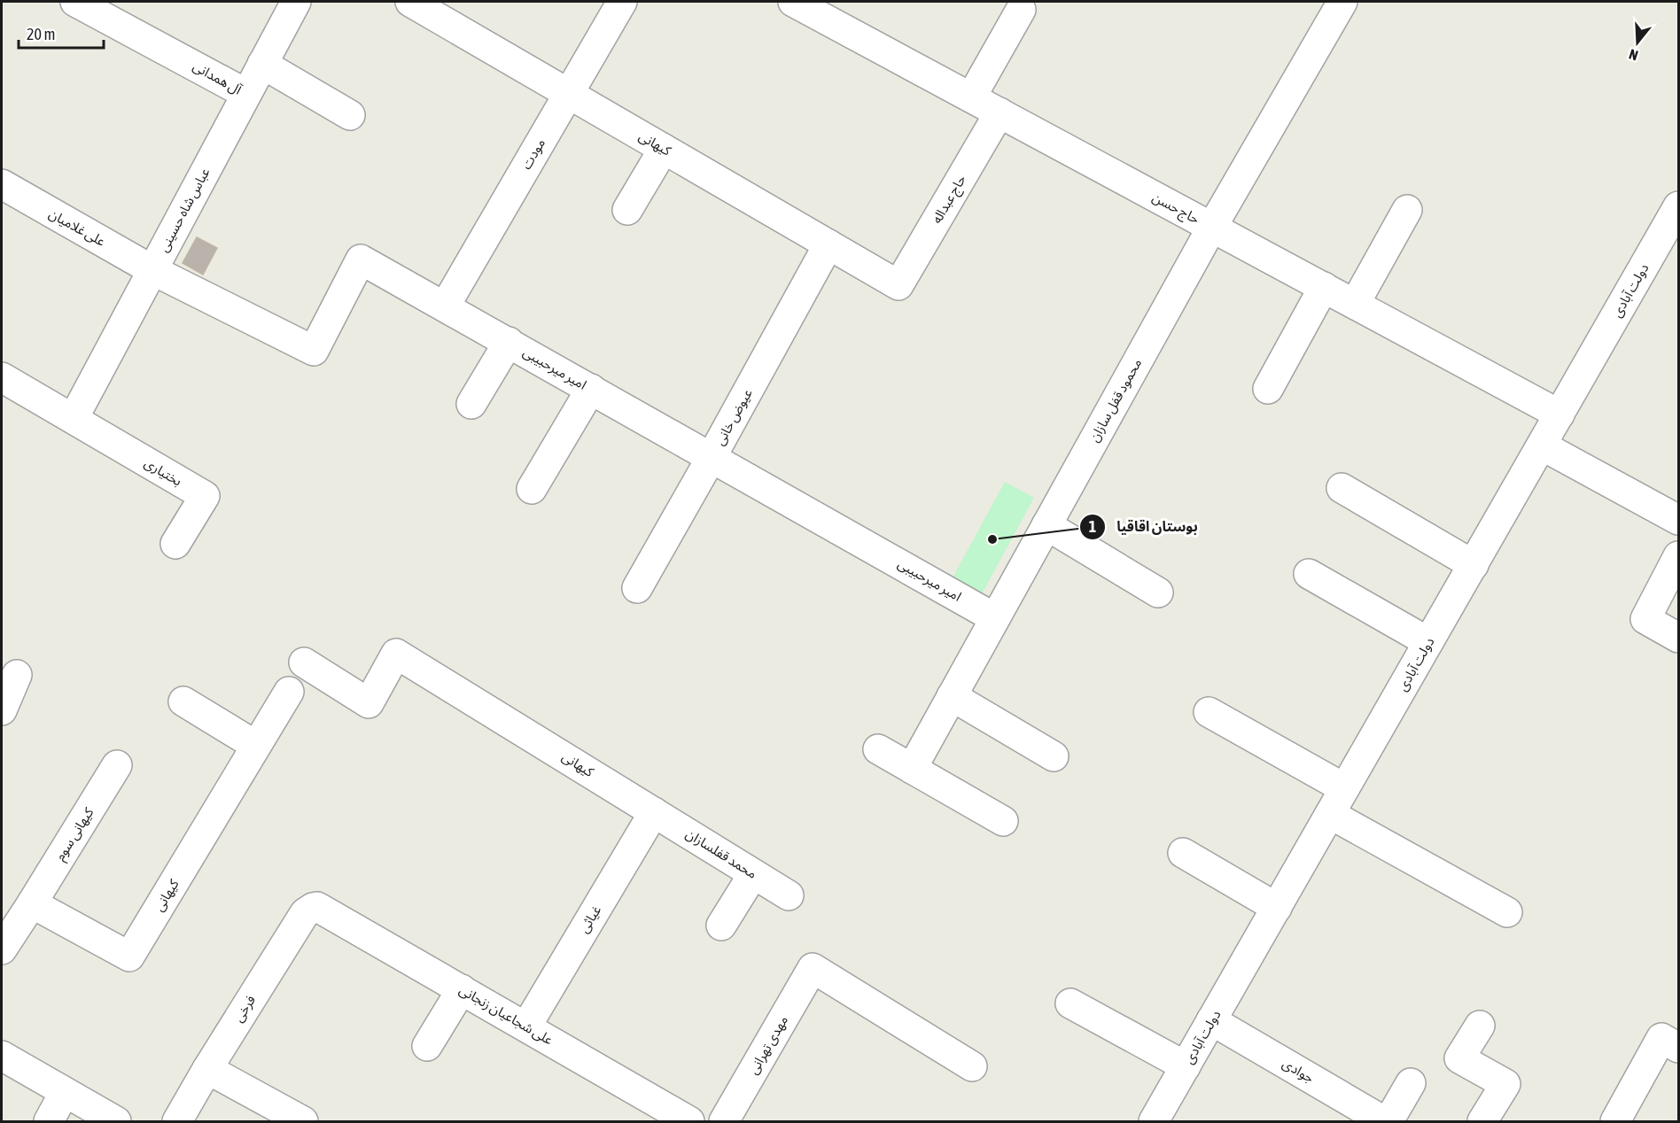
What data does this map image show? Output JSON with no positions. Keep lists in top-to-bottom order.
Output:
{
  "streets": {
    "street": [
      "آل همدانی",
      "کیهانی",
      "مودت",
      "حاج عبداله",
      "حاج حسن",
      "عباس شاه حسینی",
      "علی غلامیان",
      "دولت آبادی",
      "امیر میرحبیبی",
      "محمود قفل سازان",
      "عیوض خانی",
      "بختیاری",
      "کیهانی سوم",
      "محمد قفلسازان",
      "غیاثی",
      "فرخی",
      "علی شجاعیان زنجانی",
      "مهدی تهرانی",
      "جوادی"
    ]
  },
  "crossings": [
    ["آل همدانی", "عباس شاه حسینی"],
    ["کیهانی", "مودت"],
    ["کیهانی", "حاج عبداله"],
    ["کیهانی", "عیوض خانی"],
    ["کیهانی", "کیهانی سوم"],
    ["کیهانی", "محمد قفلسازان"],
    ["کیهانی", "غیاثی"],
    ["مودت", "امیر میرحبیبی"],
    ["حاج عبداله", "حاج حسن"],
    ["حاج حسن", "دولت آبادی"],
    ["حاج حسن", "محمود قفل سازان"],
    ["عباس شاه حسینی", "علی غلامیان"],
    ["عباس شاه حسینی", "امیر میرحبیبی"],
    ["عباس شاه حسینی", "بختیاری"],
    ["علی غلامیان", "امیر میرحبیبی"],
    ["دولت آبادی", "جوادی"],
    ["امیر میرحبیبی", "محمود قفل سازان"],
    ["امیر میرحبیبی", "عیوض خانی"],
    ["محمد قفلسازان", "غیاثی"],
    ["غیاثی", "علی شجاعیان زنجانی"],
    ["فرخی", "علی شجاعیان زنجانی"]
  ],
  "places": ["بوستان اقاقیا"],
  "scale_bar": "20 m",
  "north": "bottom"
}
